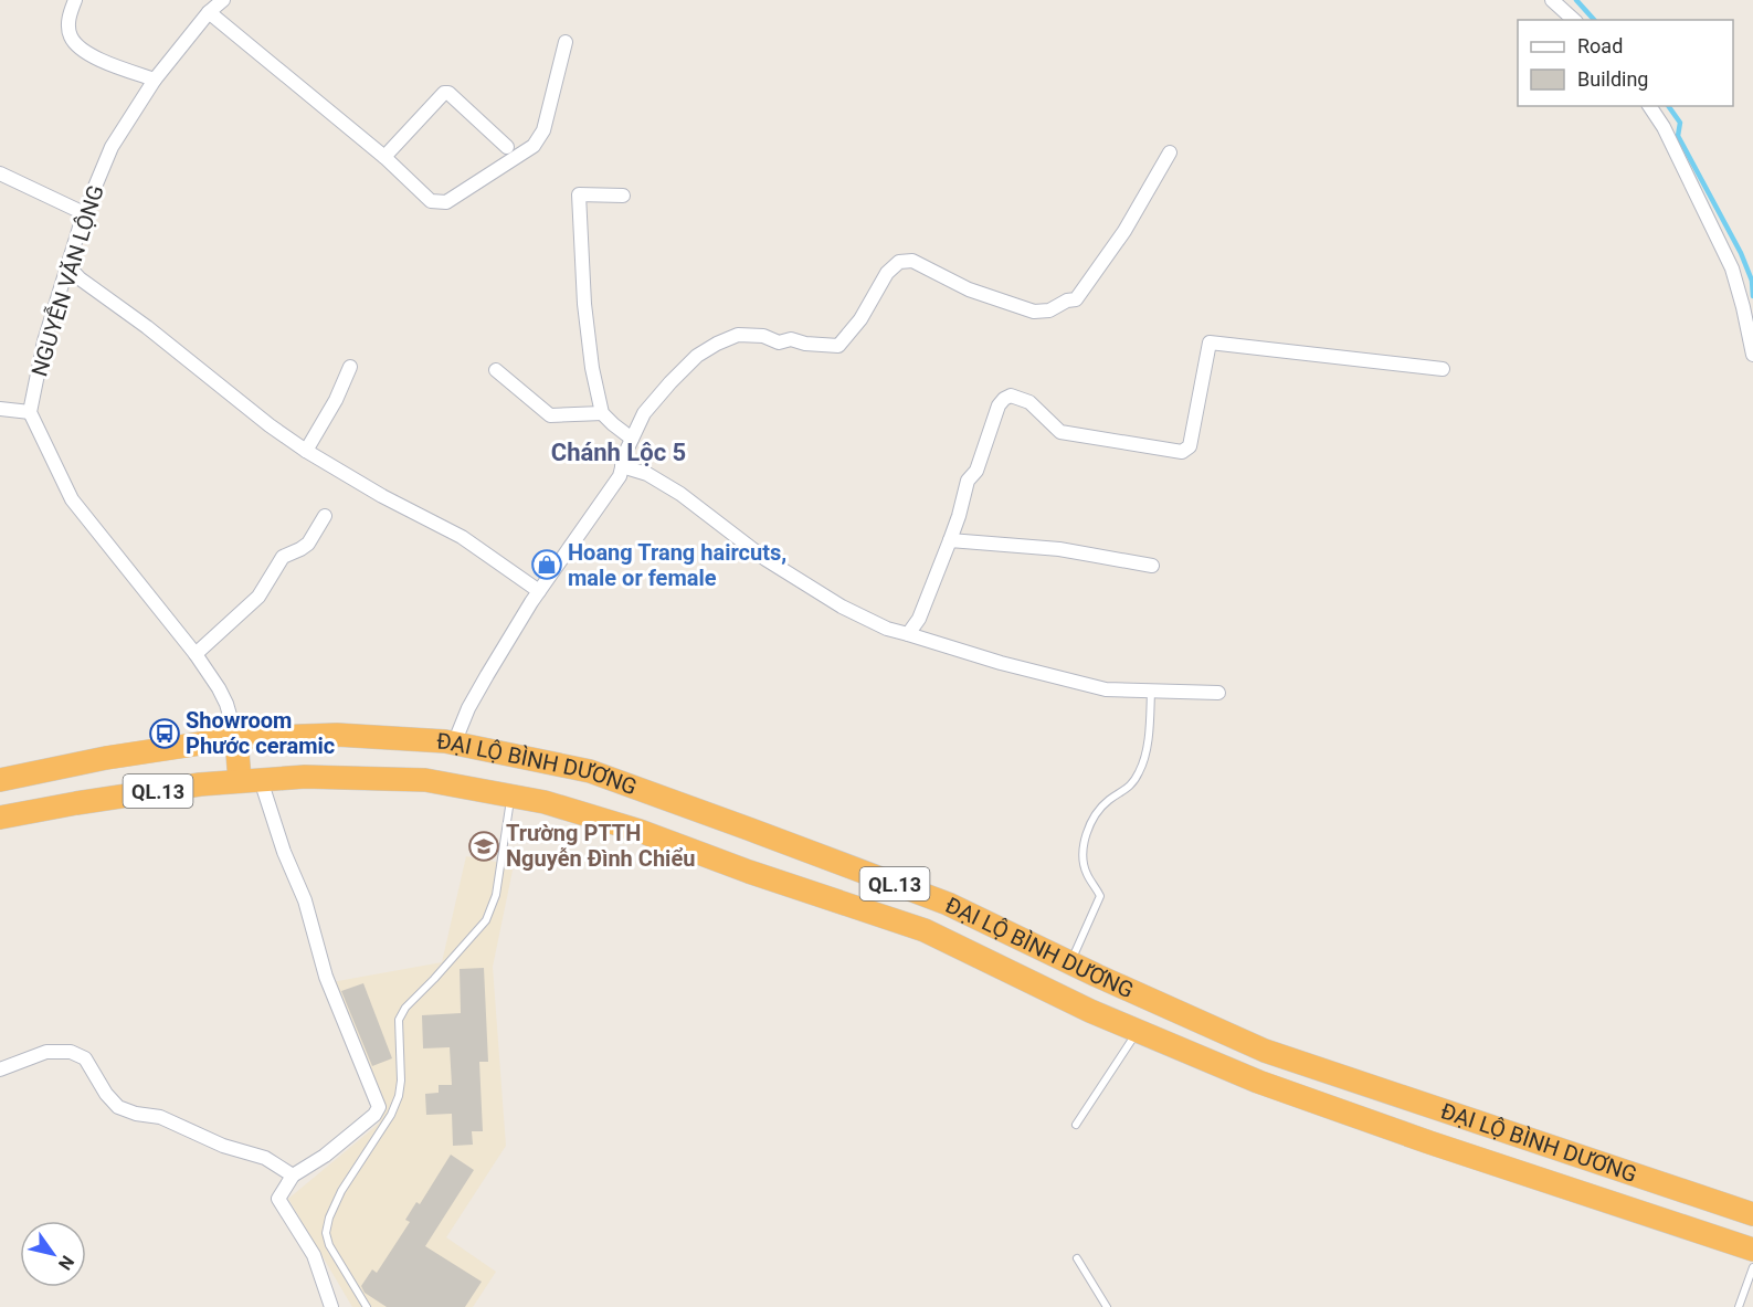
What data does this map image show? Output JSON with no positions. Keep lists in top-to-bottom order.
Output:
{
  "streets": {
    "highway": ["ĐẠI LỘ BÌNH DƯƠNG", "QL.13"],
    "street": ["NGUYỄN VĂN LỘNG"]
  },
  "districts": ["Chánh Lộc 5"],
  "places": {
    "shop": ["Hoang Trang haircuts, male or female"],
    "bus stop": ["Showroom Phước ceramic"],
    "school or university": ["Trường PTTH Nguyễn Đình Chiểu"]
  },
  "legend": ["Road", "Building"],
  "north": "bottom right"
}
